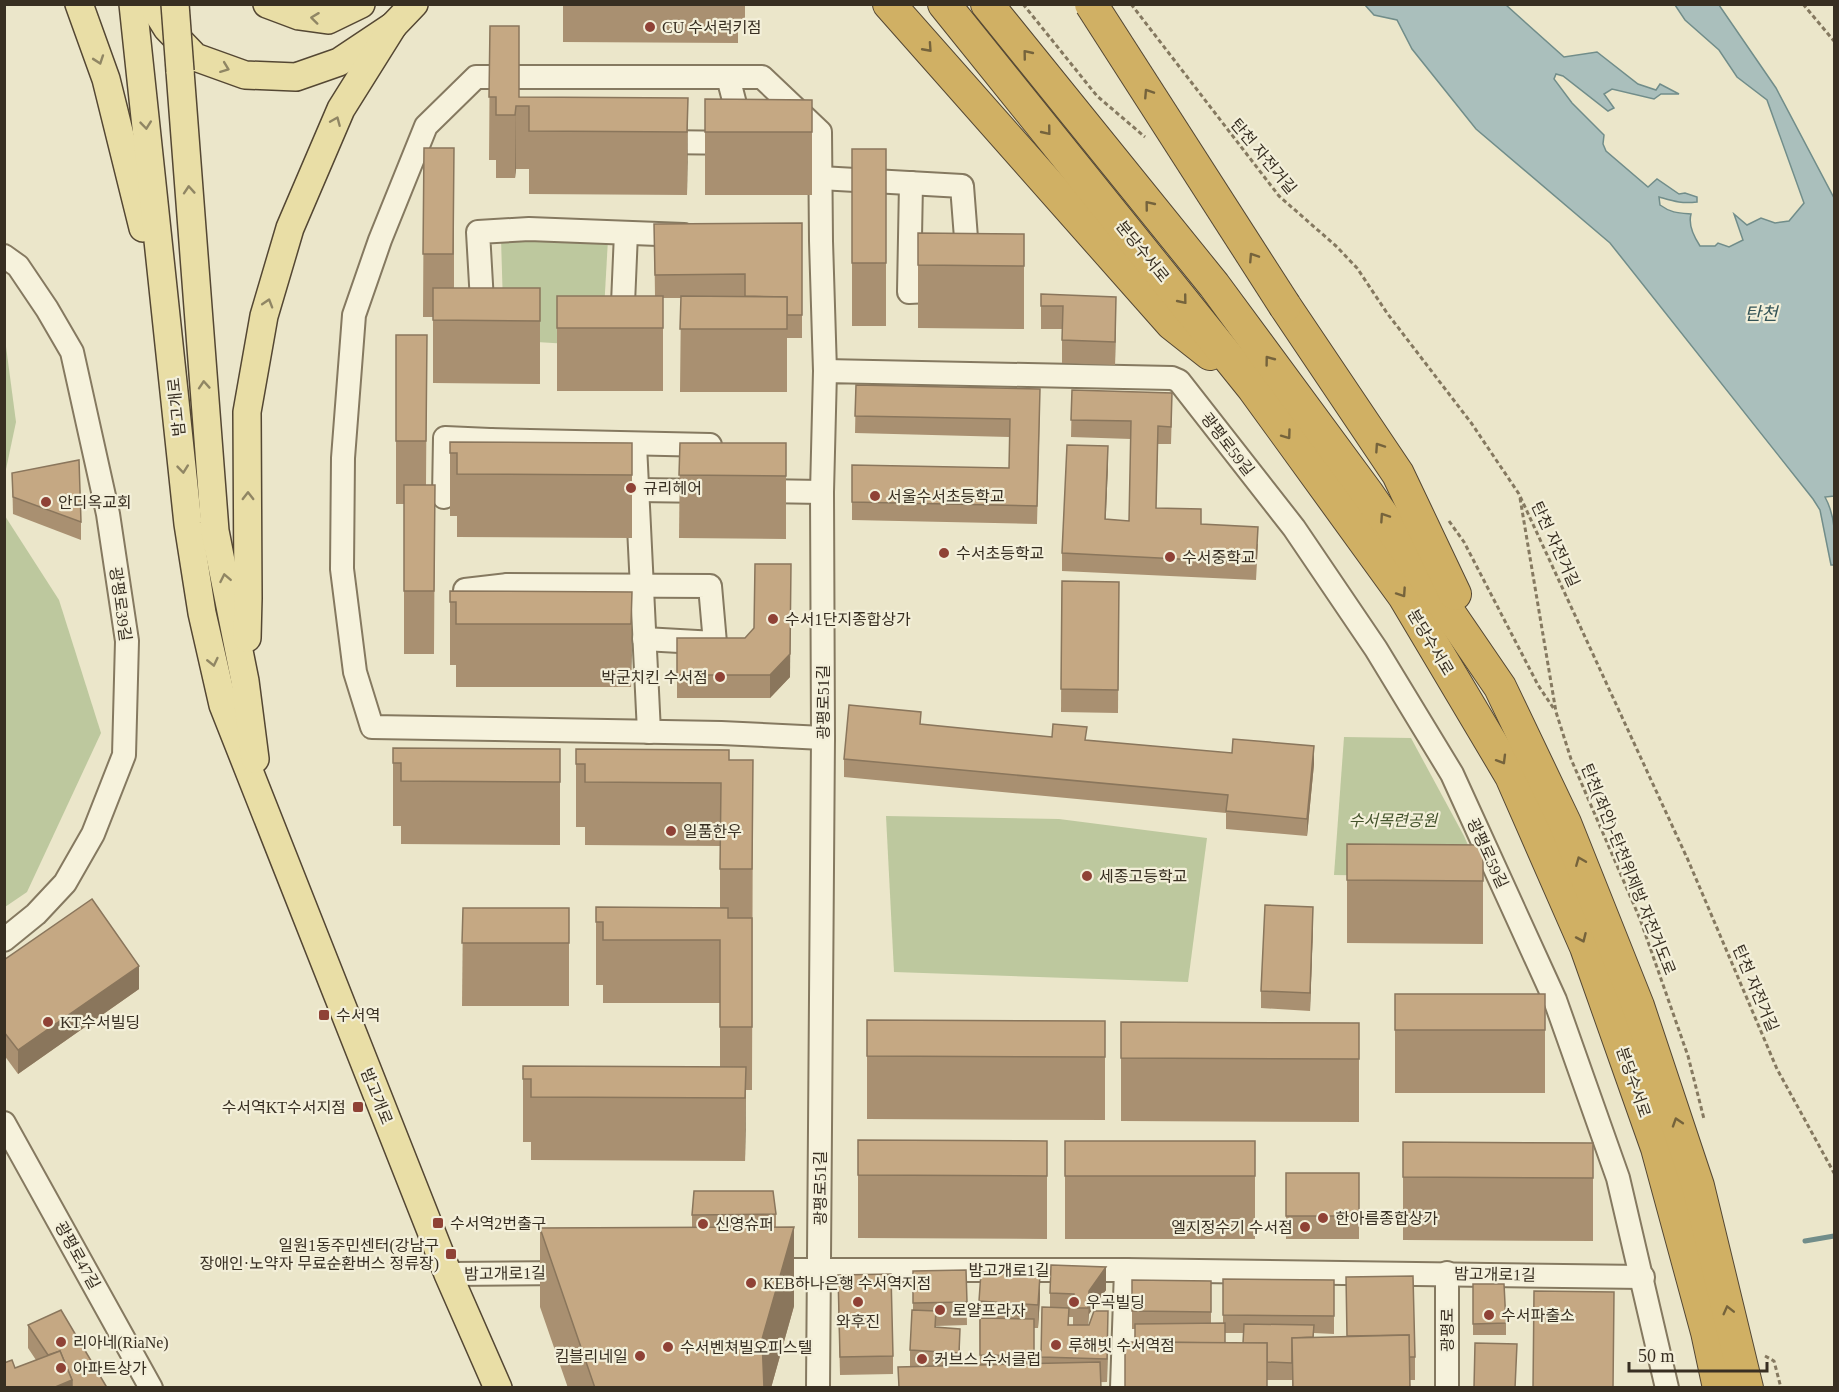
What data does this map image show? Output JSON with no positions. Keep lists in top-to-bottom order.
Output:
{
  "streets": {
    "highway": ["분당수서로"],
    "main road": ["밤고개로"],
    "street": [
      "광평로59길",
      "광평로39길",
      "광평로51길",
      "광평로47길",
      "밤고개로1길",
      "광평로"
    ],
    "path": ["탄천 자전거길", "탄천(좌안)-탄천위제방 자전거도로"]
  },
  "crossings": [
    ["탄천 자전거길", "탄천(좌안)-탄천위제방 자전거도로"],
    ["밤고개로", "밤고개로1길"],
    ["광평로59길", "광평로51길"],
    ["광평로59길", "밤고개로1길"],
    ["광평로51길", "밤고개로1길"],
    ["밤고개로1길", "광평로"]
  ],
  "water": ["탄천"],
  "parks": ["수서목련공원"],
  "places": {
    "other": [
      "CU 수서럭키점",
      "규리헤어",
      "서울수서초등학교",
      "안디옥교회",
      "수서초등학교",
      "수서중학교",
      "수서1단지종합상가",
      "박군치킨 수서점",
      "일품한우",
      "세종고등학교",
      "KT수서빌딩",
      "한아름종합상가",
      "신영슈퍼",
      "엘지정수기 수서점",
      "KEB하나은행 수서역지점",
      "와후진",
      "우곡빌딩",
      "로얄프라자",
      "수서파출소",
      "리아네(RiaNe)",
      "루해빗 수서역점",
      "수서벤쳐빌오피스텔",
      "킴블리네일",
      "커브스 수서클럽",
      "아파트상가"
    ],
    "transit": [
      "수서역",
      "수서역KT수서지점",
      "수서역2번출구",
      "일원1동주민센터(강남구 장애인·노약자 무료순환버스 정류장)"
    ]
  },
  "scale_bar": "50 m"
}
